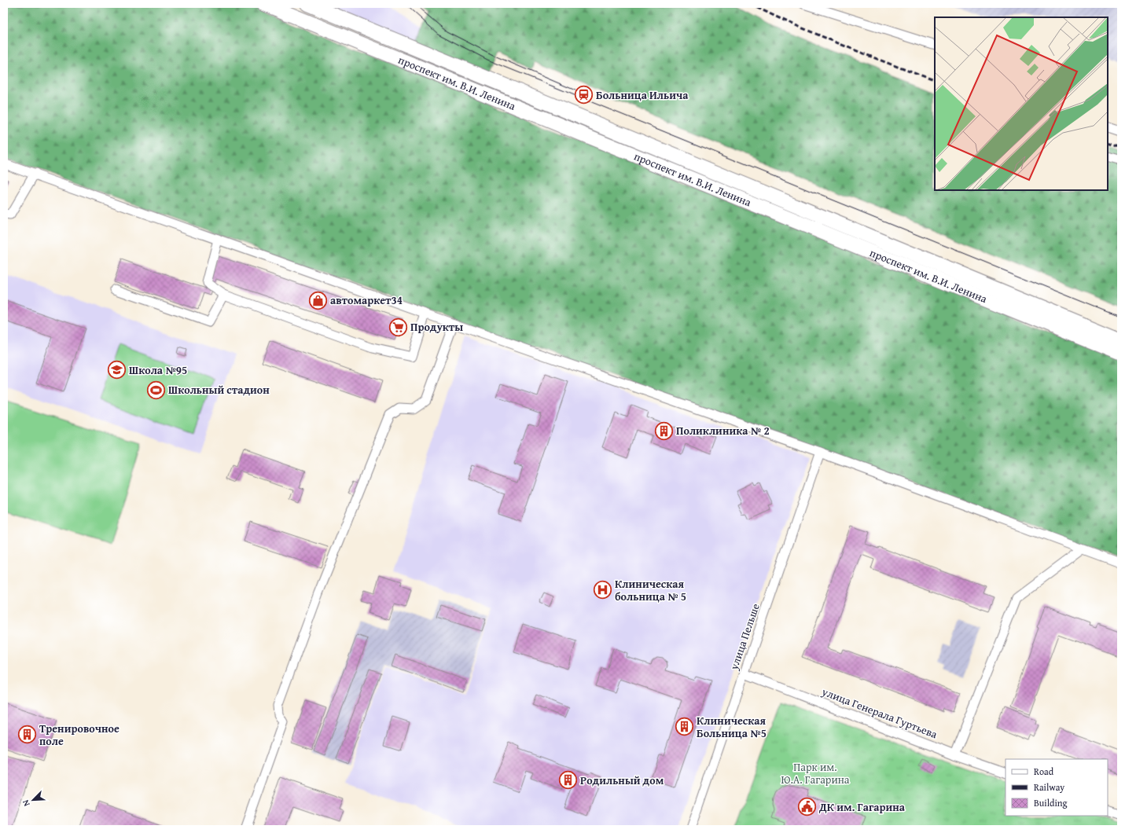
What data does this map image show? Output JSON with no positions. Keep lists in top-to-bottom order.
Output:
{
  "streets": {
    "main road": ["проспект им. В.И. Ленина"],
    "street": ["улица Пельше", "улица Генерала Гуртьева"]
  },
  "crossings": [
    ["улица Пельше", "улица Генерала Гуртьева"]
  ],
  "parks": ["Парк им. Ю.А. Гагарина"],
  "places": {
    "station": ["Больница Ильича"],
    "shop": ["автомаркет34"],
    "supermarket": ["Продукты"],
    "school or university": ["Школа №95"],
    "sports": ["Школьный стадион"],
    "building": [
      "Поликлиника № 2",
      "Клиническая Больница №5",
      "Тренировочное поле",
      "Родильный дом"
    ],
    "hospital": ["Клиническая больница № 5"],
    "public building": ["ДК им. Гагарина"]
  },
  "legend": ["Road", "Railway", "Building"],
  "north": "bottom left"
}
